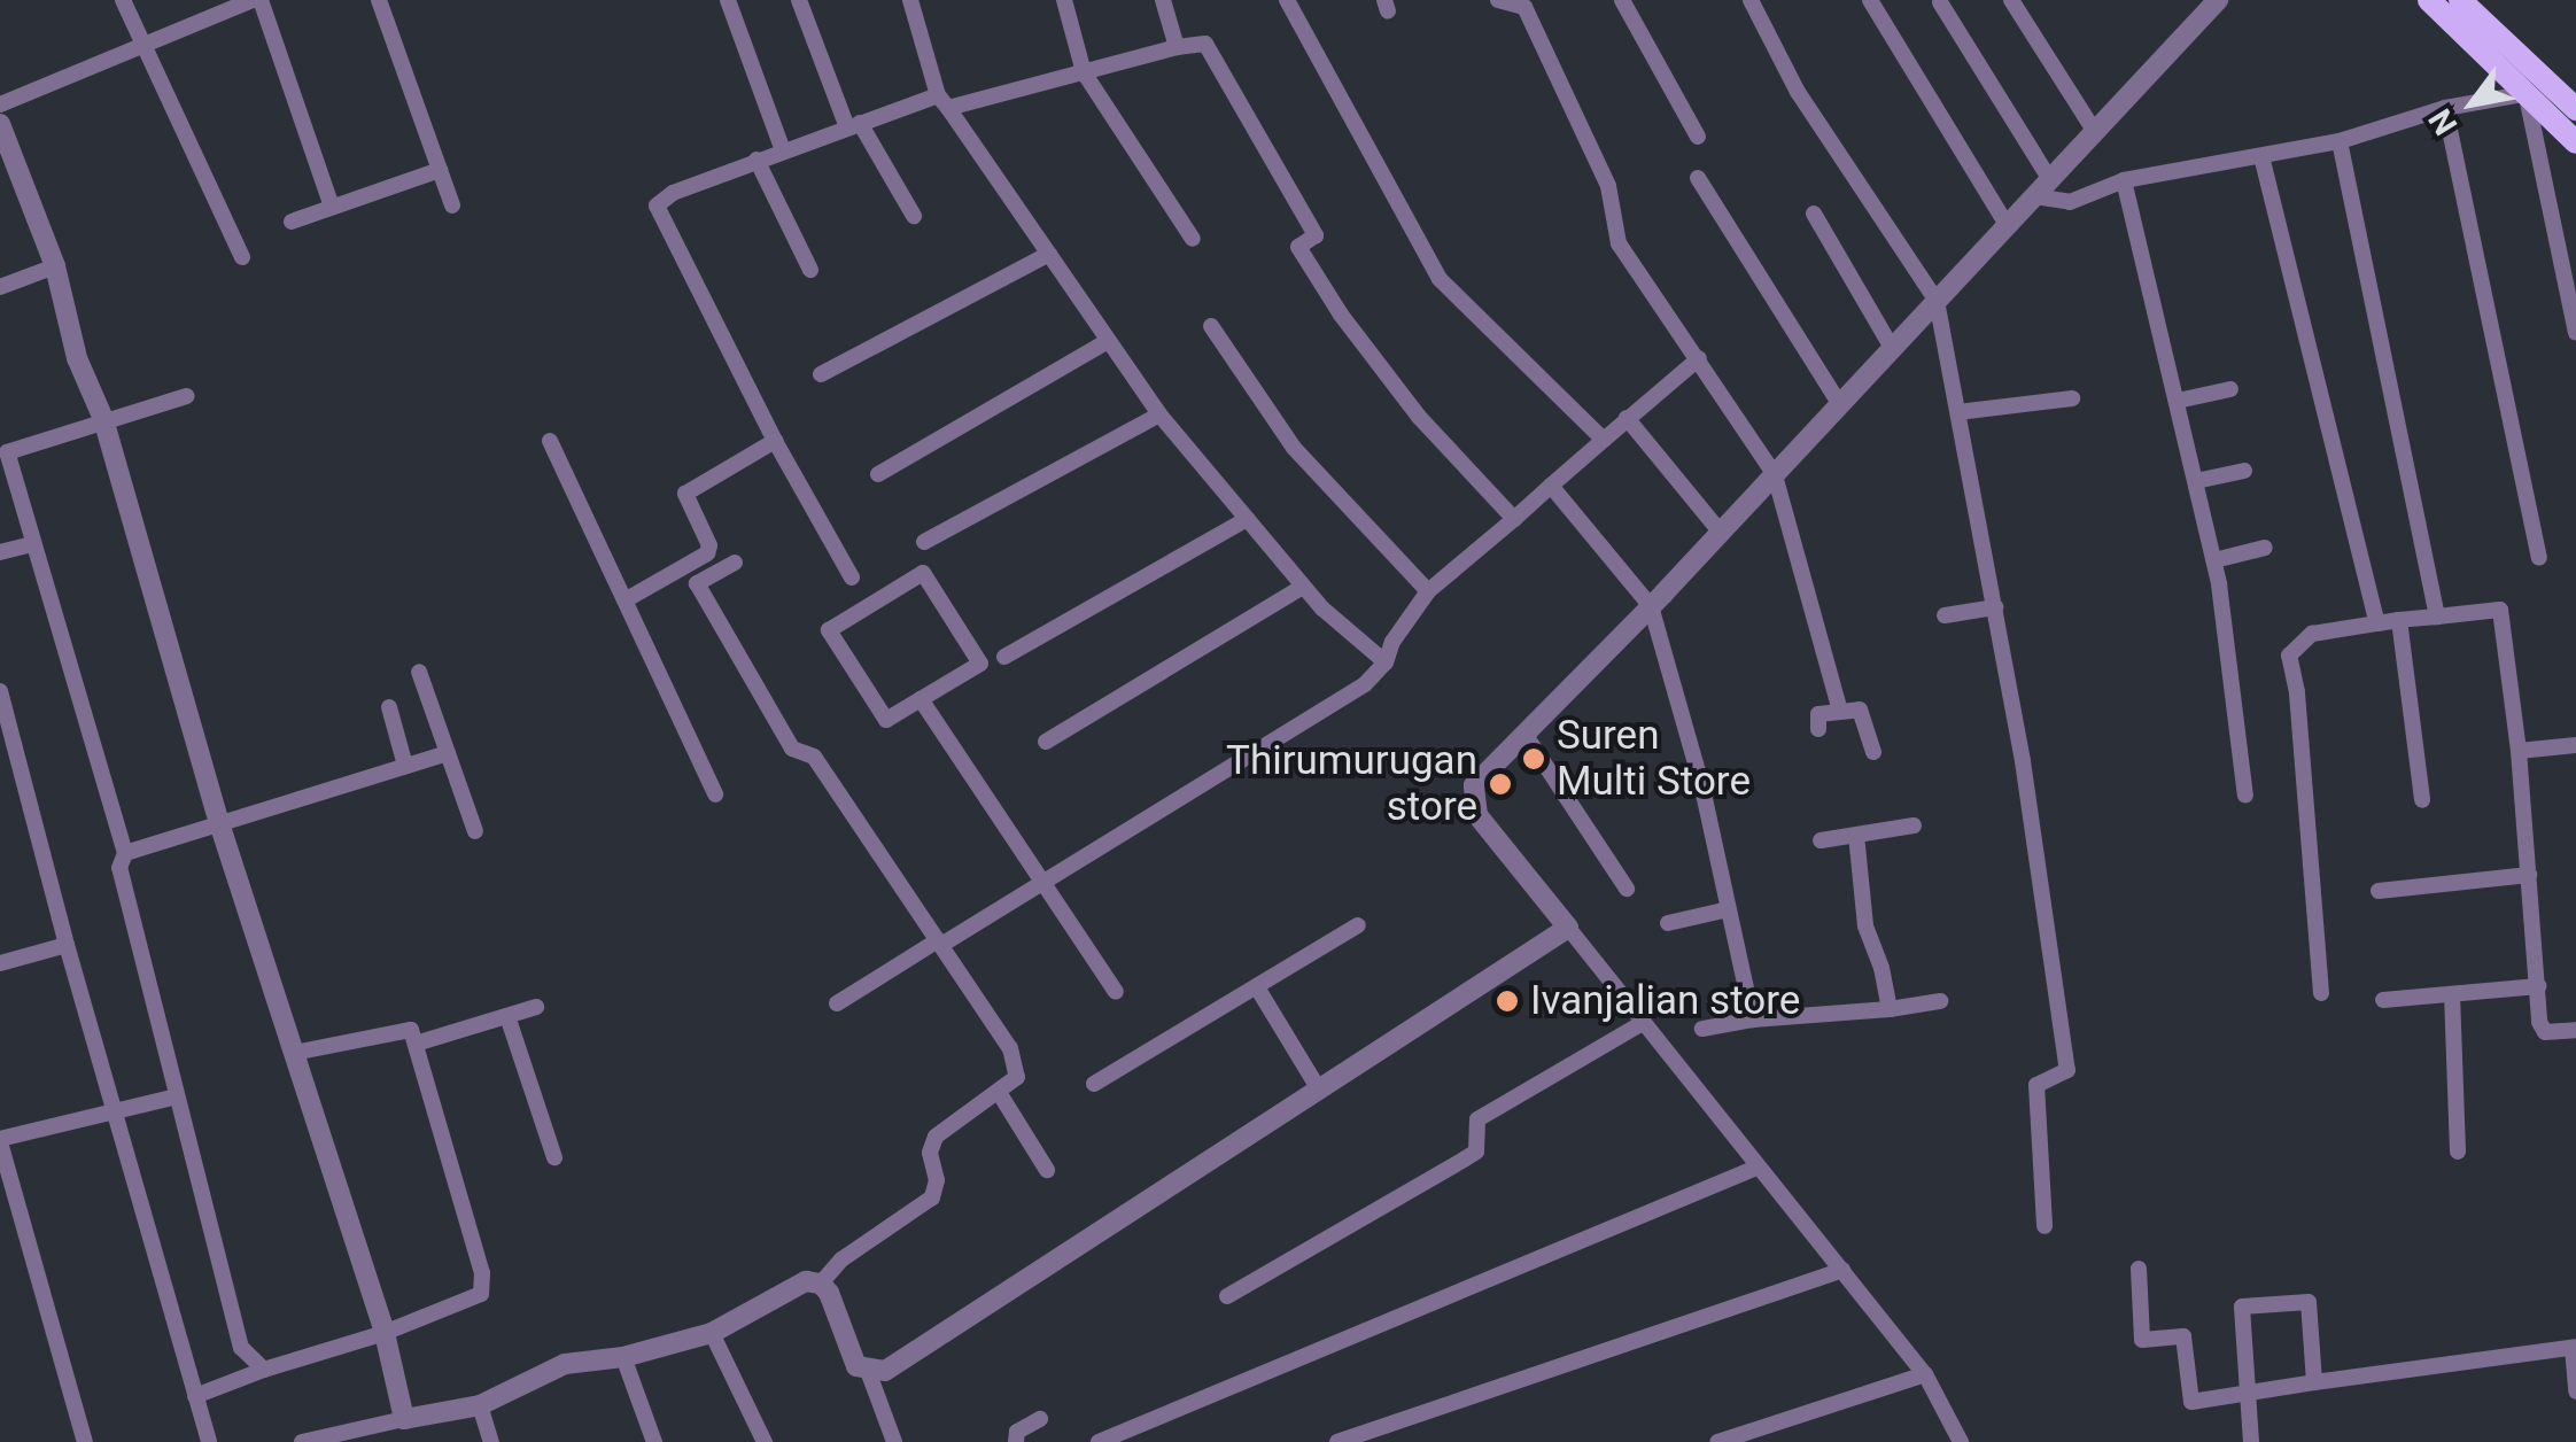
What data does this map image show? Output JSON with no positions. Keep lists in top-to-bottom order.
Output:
{
  "places": ["Suren Multi Store", "Thirumurugan store", "Ivanjalian store"],
  "north": "bottom left"
}
